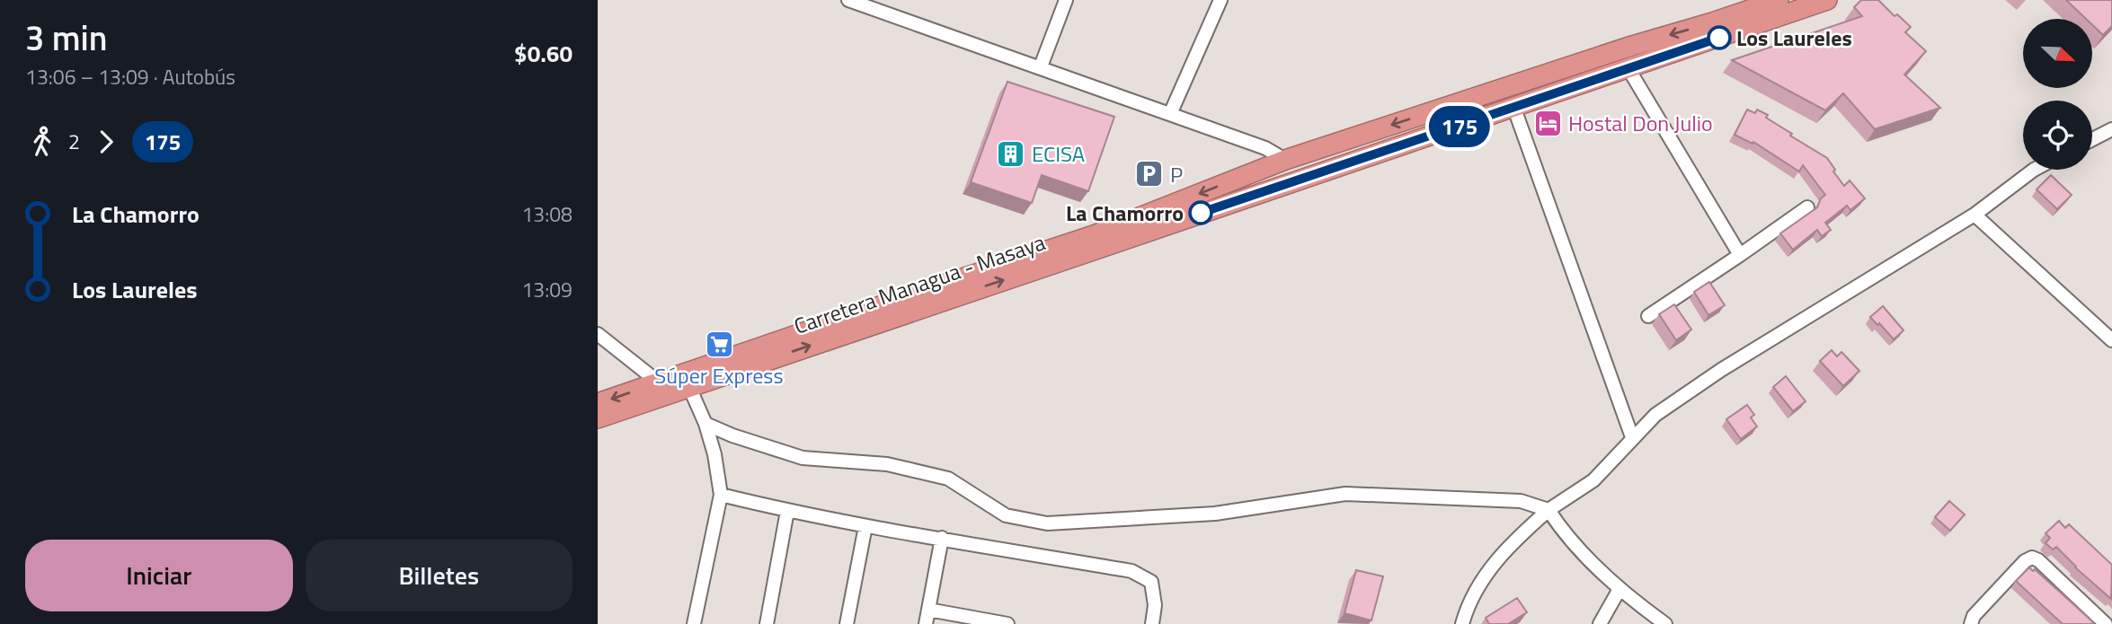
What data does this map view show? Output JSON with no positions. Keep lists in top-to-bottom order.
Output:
{
  "streets": {
    "highway": ["Carretera Managua - Masaya"]
  },
  "places": {
    "other": ["Los Laureles", "La Chamorro"],
    "hotel": ["Hostal Don Julio"],
    "building": ["ECISA"],
    "parking": ["P"],
    "supermarket": ["Súper Express"]
  },
  "lines": ["bus line 175"],
  "north": "bottom right",
  "page": {
    "heading": ["3 min", "13:06 – 13:09 · Autobús", "$0.60"],
    "on_map": "175",
    "legs": ["2", "175"],
    "list": [
      {
        "name": "La Chamorro",
        "value": "13:08"
      },
      {
        "name": "Los Laureles",
        "value": "13:09"
      }
    ],
    "buttons": ["Iniciar", "Billetes"]
  }
}
